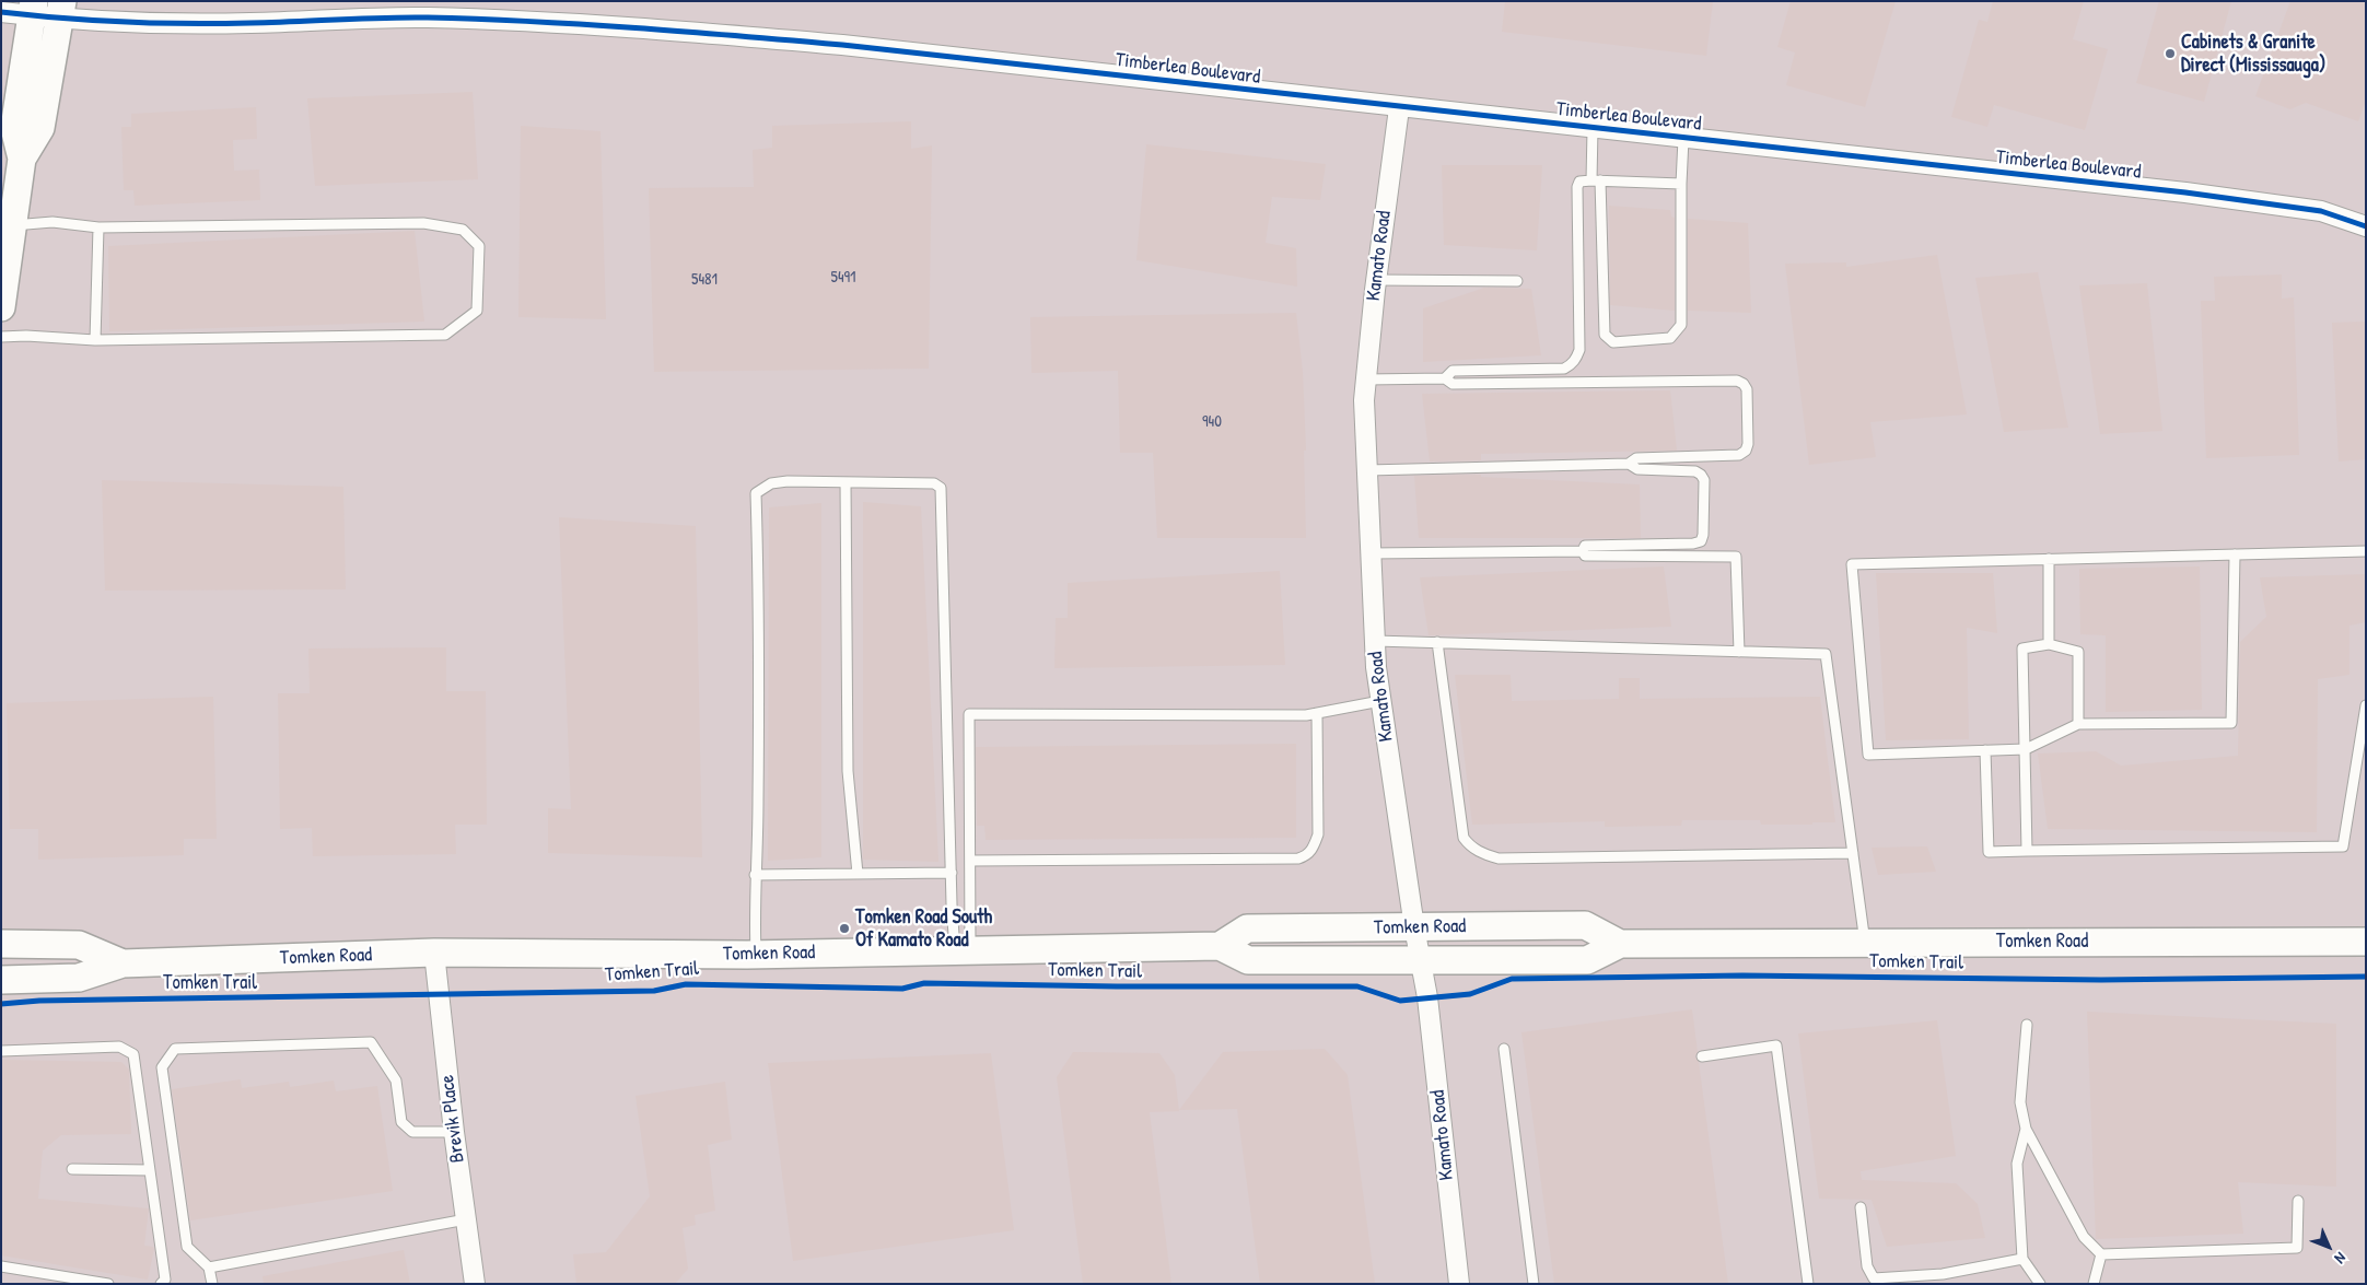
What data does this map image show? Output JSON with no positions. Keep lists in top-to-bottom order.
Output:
{
  "streets": {
    "main road": ["Tomken Road"],
    "street": ["Timberlea Boulevard", "Kamato Road", "Brevik Place"],
    "cycle path": ["Tomken Trail"]
  },
  "crossings": [
    ["Timberlea Boulevard", "Kamato Road"],
    ["Kamato Road", "Tomken Road"],
    ["Tomken Road", "Brevik Place"]
  ],
  "places": ["Cabinets & Granite Direct (Mississauga)", "Tomken Road South Of Kamato Road"],
  "house_numbers": ["5491", "5481", "940"],
  "north": "bottom right"
}
